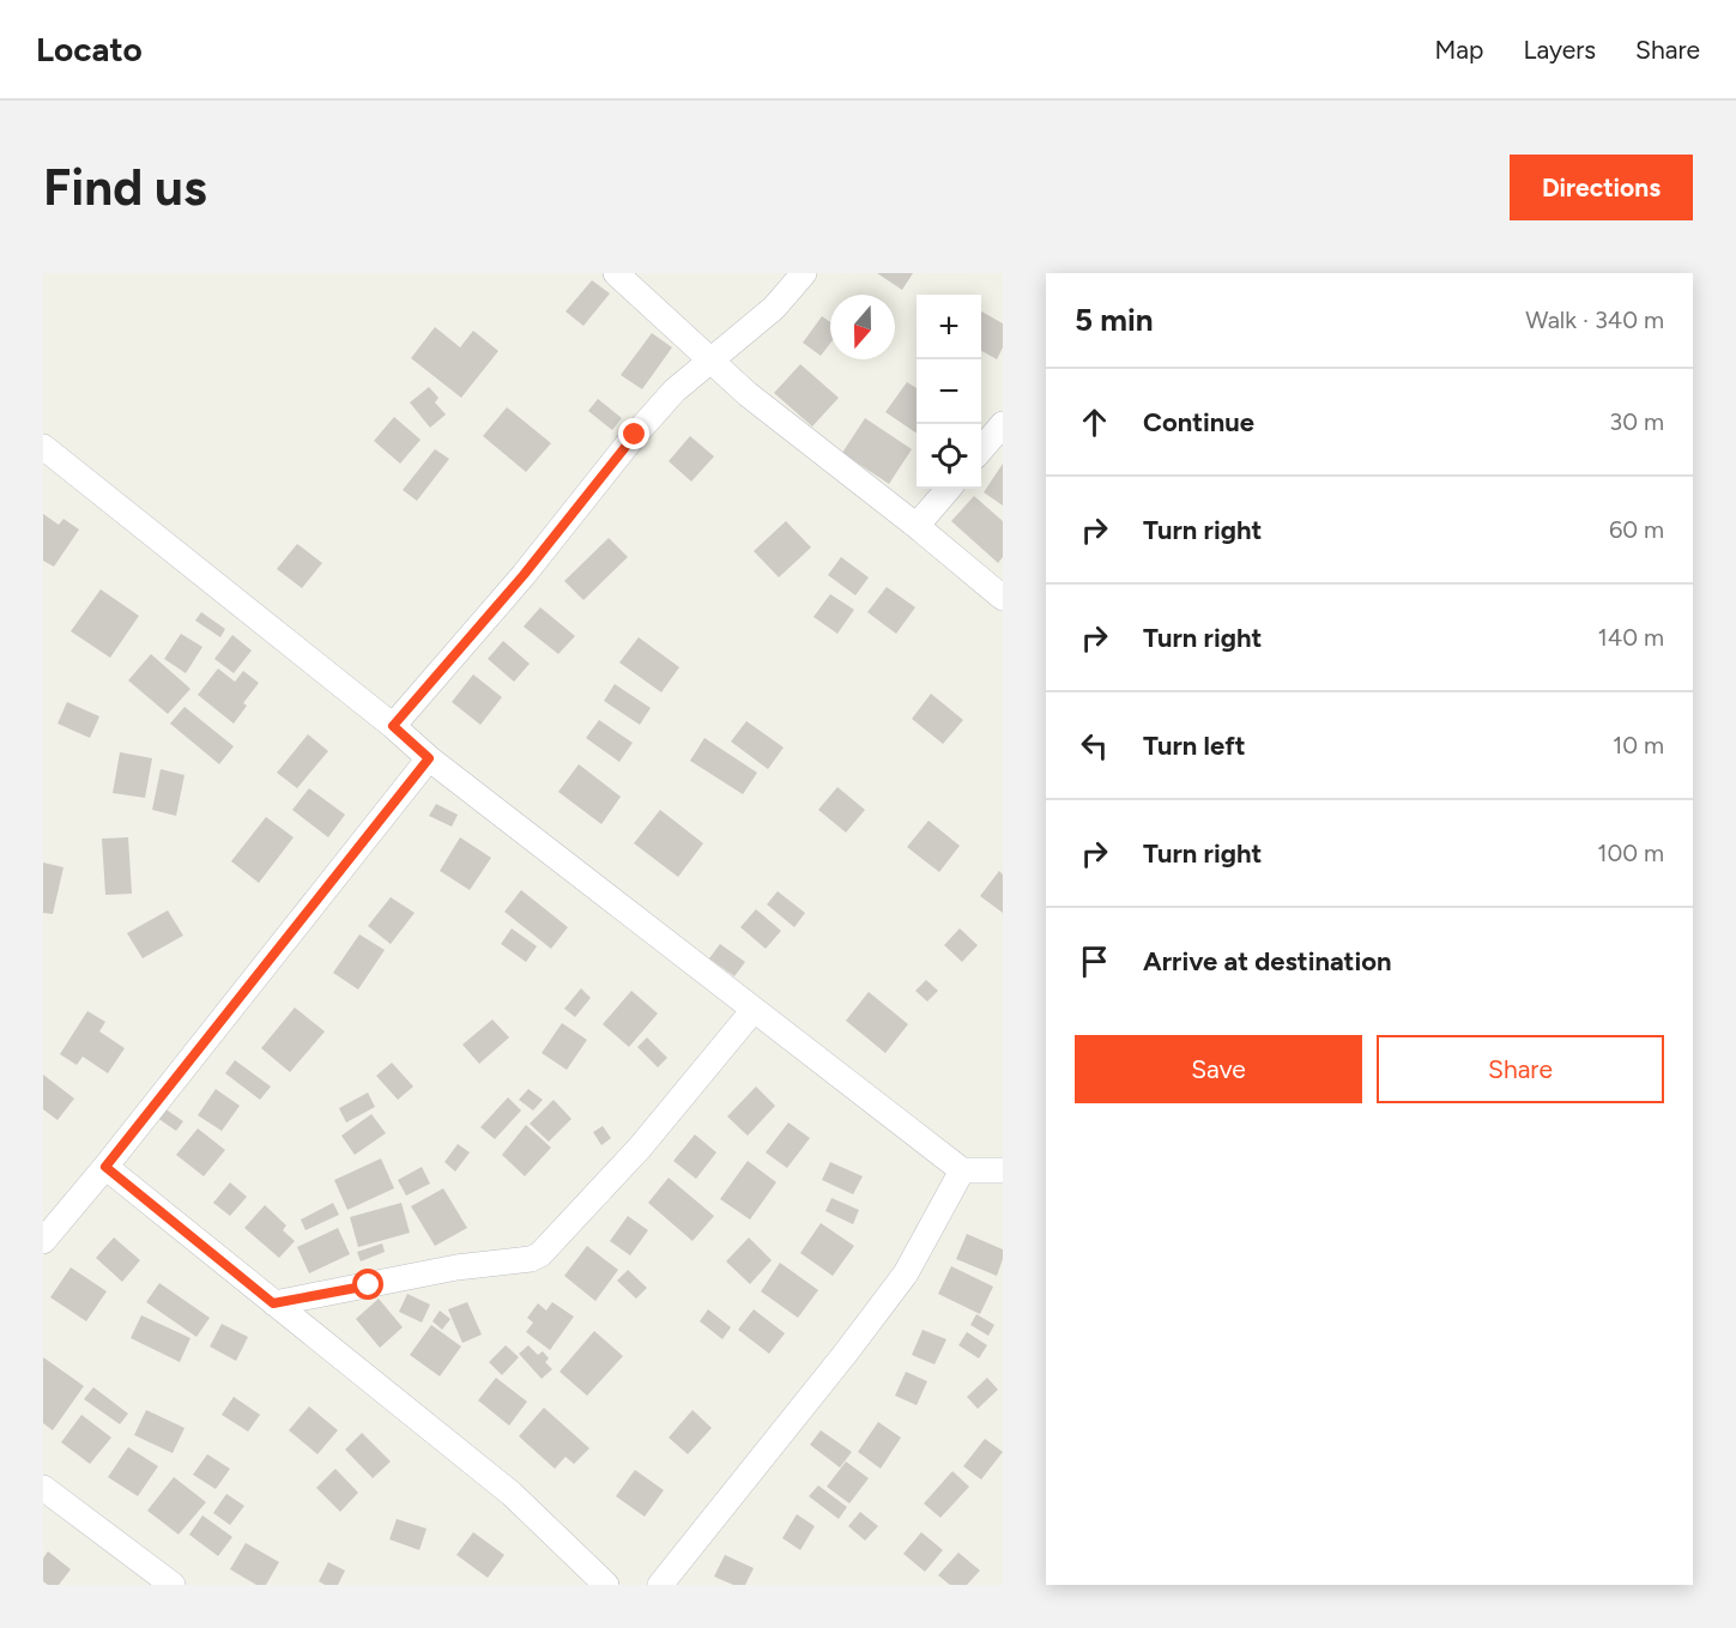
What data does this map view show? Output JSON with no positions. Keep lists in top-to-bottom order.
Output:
{
  "north": "bottom",
  "page": {
    "header": "Locato",
    "nav": ["Map", "Layers", "Share"],
    "buttons": [
      "Directions",
      ["Save", "Share"]
    ],
    "title": "Find us",
    "heading": ["5 min", "Walk · 340 m"],
    "map_buttons": ["+", "−"],
    "list": [
      ["Continue", "30 m"],
      ["Turn right", "60 m"],
      ["Turn right", "140 m"],
      ["Turn left", "10 m"],
      ["Turn right", "100 m"],
      "Arrive at destination"
    ]
  }
}
